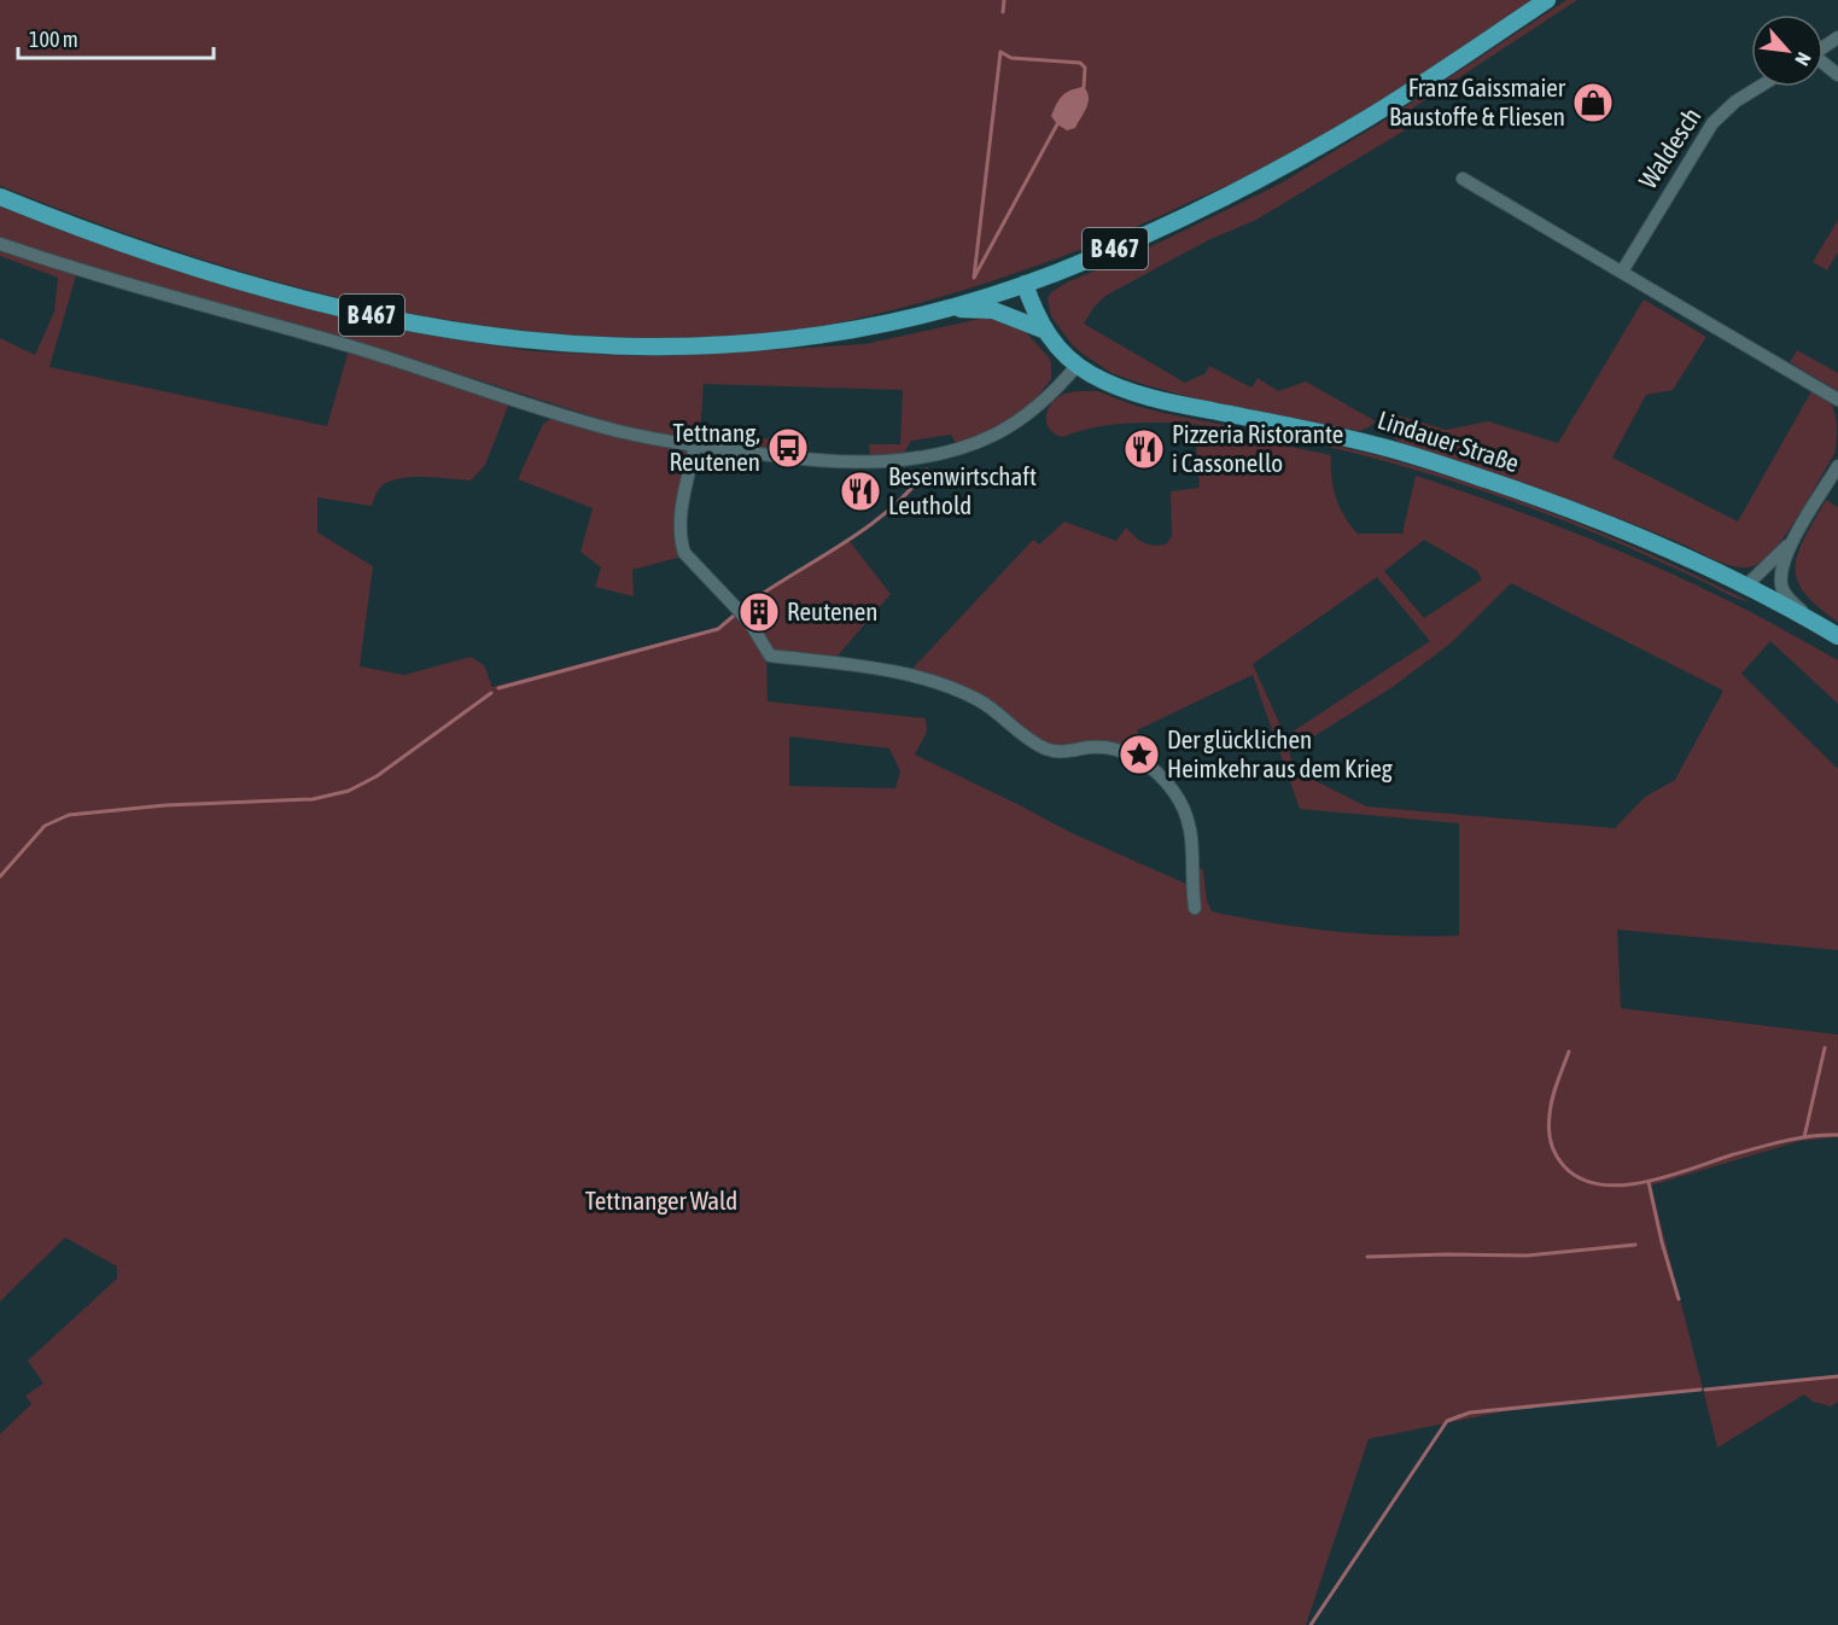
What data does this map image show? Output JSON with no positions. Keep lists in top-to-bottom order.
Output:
{
  "streets": {
    "main road": ["B 467", "Lindauer Straße"],
    "street": ["Waldesch"]
  },
  "crossings": [
    ["B 467", "Lindauer Straße"]
  ],
  "parks": ["Tettnanger Wald"],
  "places": {
    "shop": ["Franz Gaissmaier Baustoffe & Fliesen"],
    "bus stop": ["Tettnang, Reutenen"],
    "restaurant": ["Pizzeria Ristorante i Cassonello", "Besenwirtschaft Leuthold"],
    "building": ["Reutenen"],
    "place": ["Der glücklichen Heimkehr aus dem Krieg"]
  },
  "scale_bar": "100 m",
  "north": "bottom right"
}
